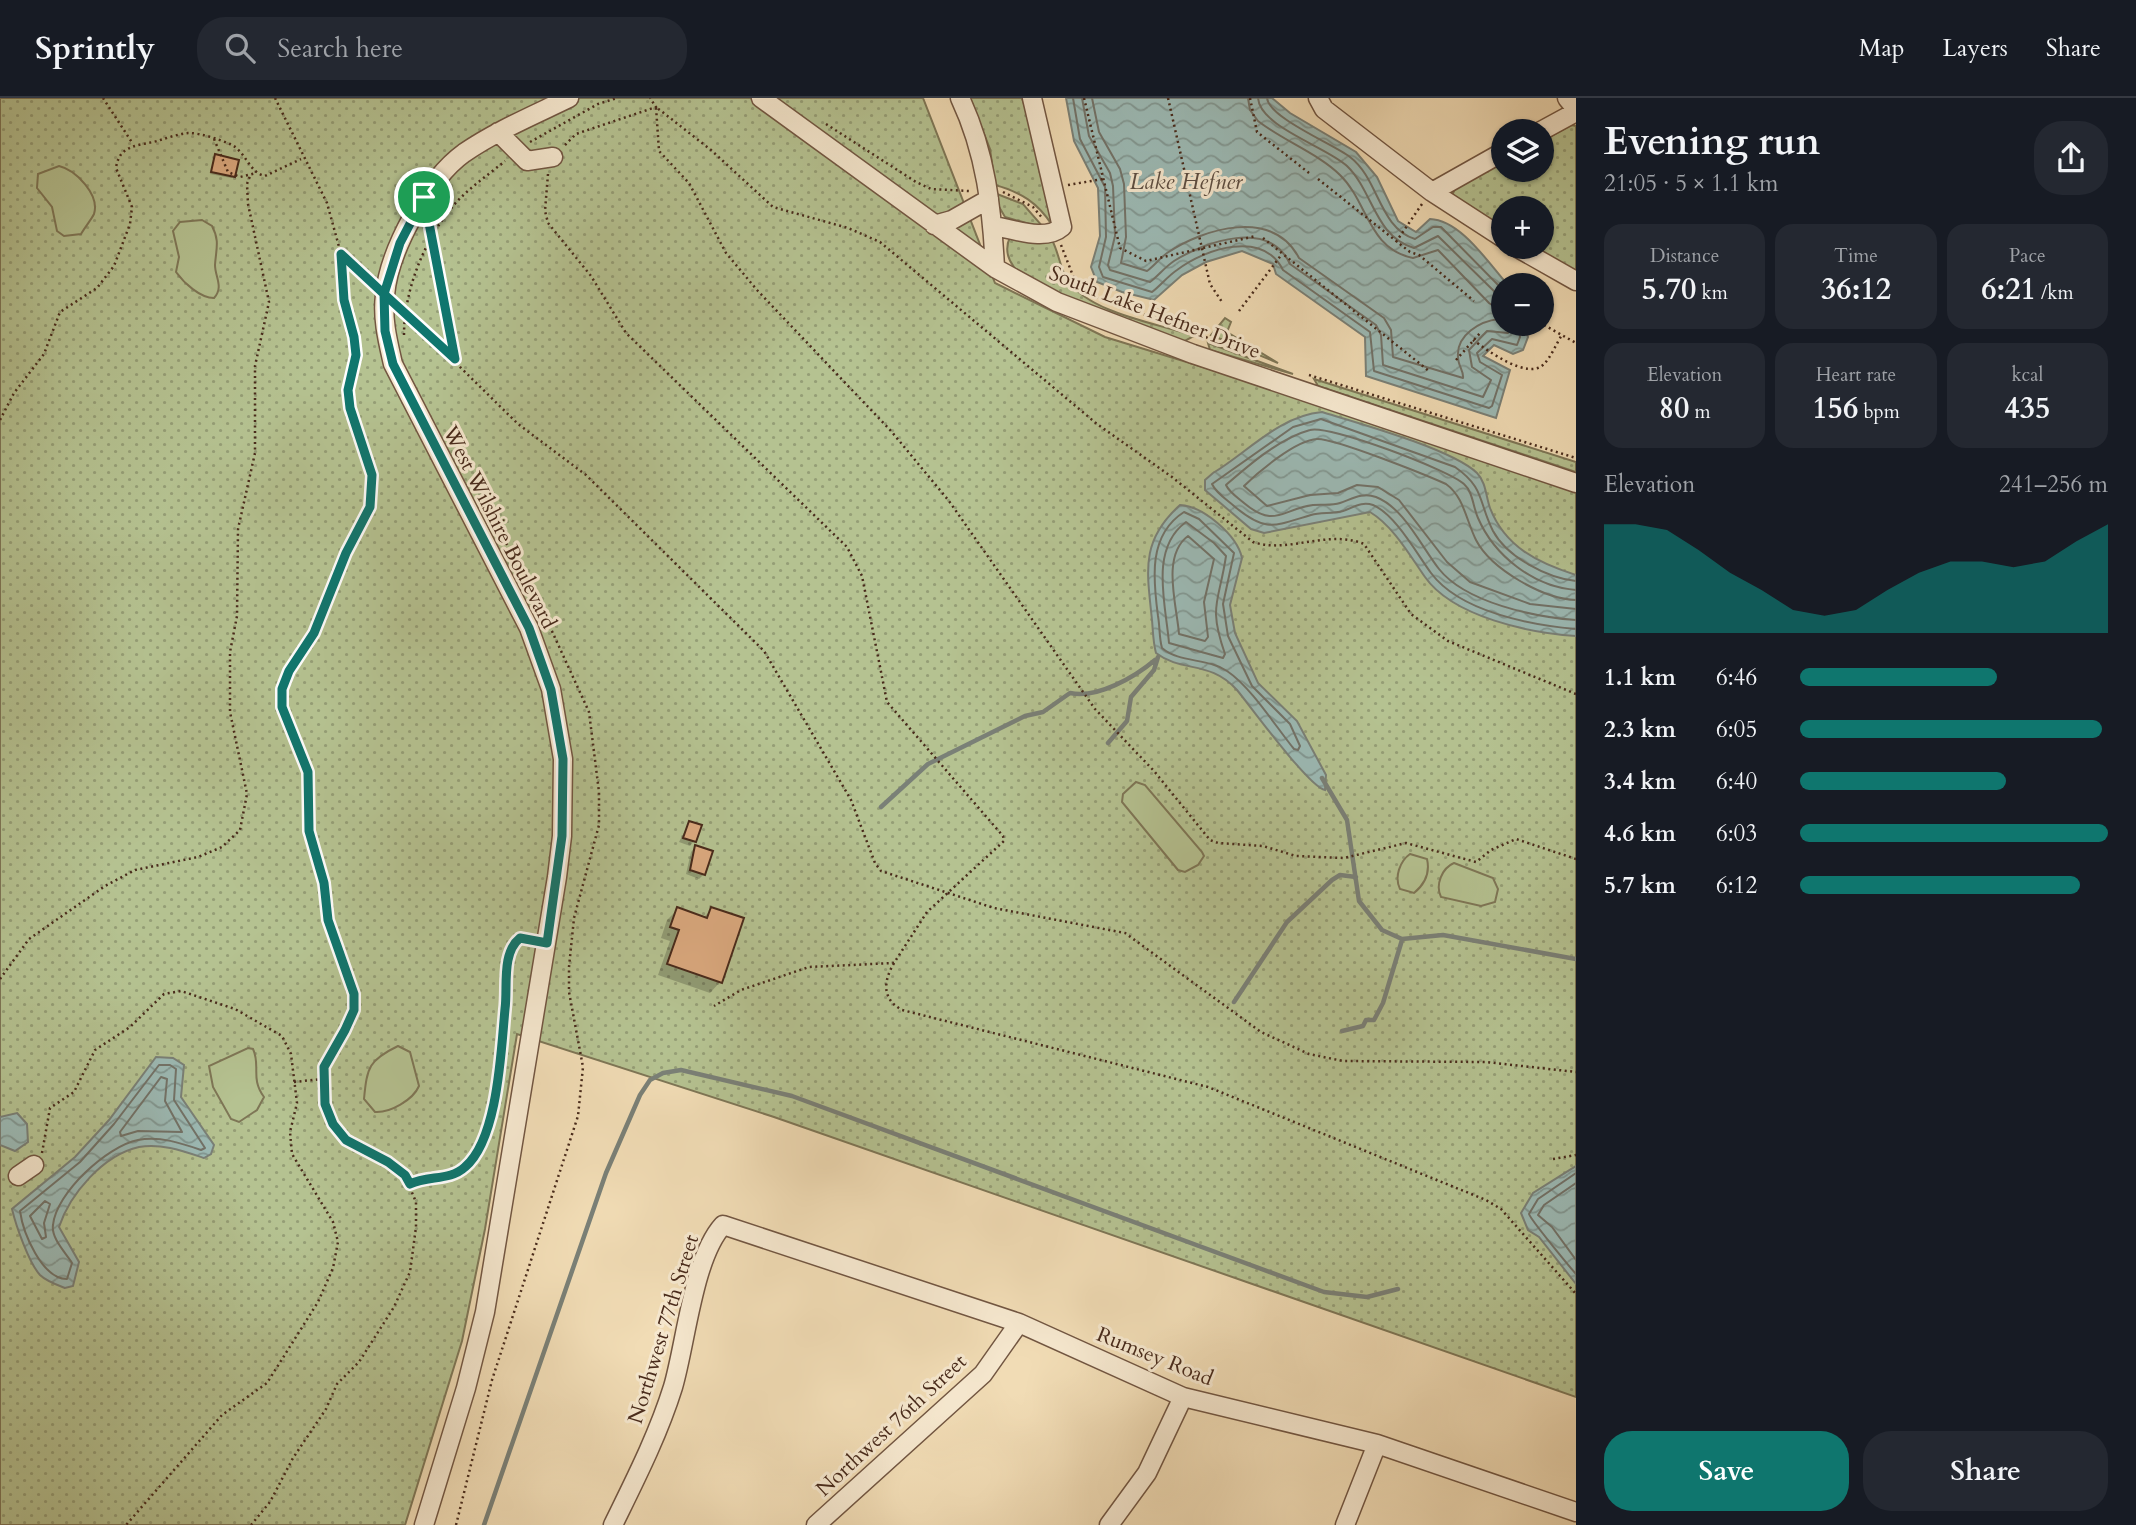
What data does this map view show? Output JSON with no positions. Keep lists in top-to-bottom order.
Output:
{
  "streets": {
    "street": [
      "South Lake Hefner Drive",
      "West Wilshire Boulevard",
      "Northwest 77th Street",
      "Rumsey Road",
      "Northwest 76th Street"
    ]
  },
  "crossings": [
    ["Northwest 77th Street", "Rumsey Road"],
    ["Rumsey Road", "Northwest 76th Street"]
  ],
  "water": ["Lake Hefner"],
  "page": {
    "header": "Sprintly",
    "search": "Search here",
    "nav": ["Map", "Layers", "Share"],
    "heading": ["Evening run", "21:05 · 5 × 1.1 km"],
    "map_buttons": ["+", "−"],
    "stats": [
      ["Distance", "5.70 km"],
      ["Time", "36:12"],
      ["Pace", "6:21 /km"],
      ["Elevation", "80 m"],
      ["Heart rate", "156 bpm"],
      ["kcal", "435"]
    ],
    "chart": ["Elevation", "241–256 m"],
    "list": [
      {
        "name": "1.1 km",
        "note": "6:46"
      },
      {
        "name": "2.3 km",
        "note": "6:05"
      },
      {
        "name": "3.4 km",
        "note": "6:40"
      },
      {
        "name": "4.6 km",
        "note": "6:03"
      },
      {
        "name": "5.7 km",
        "note": "6:12"
      }
    ],
    "buttons": ["Save", "Share"]
  }
}
